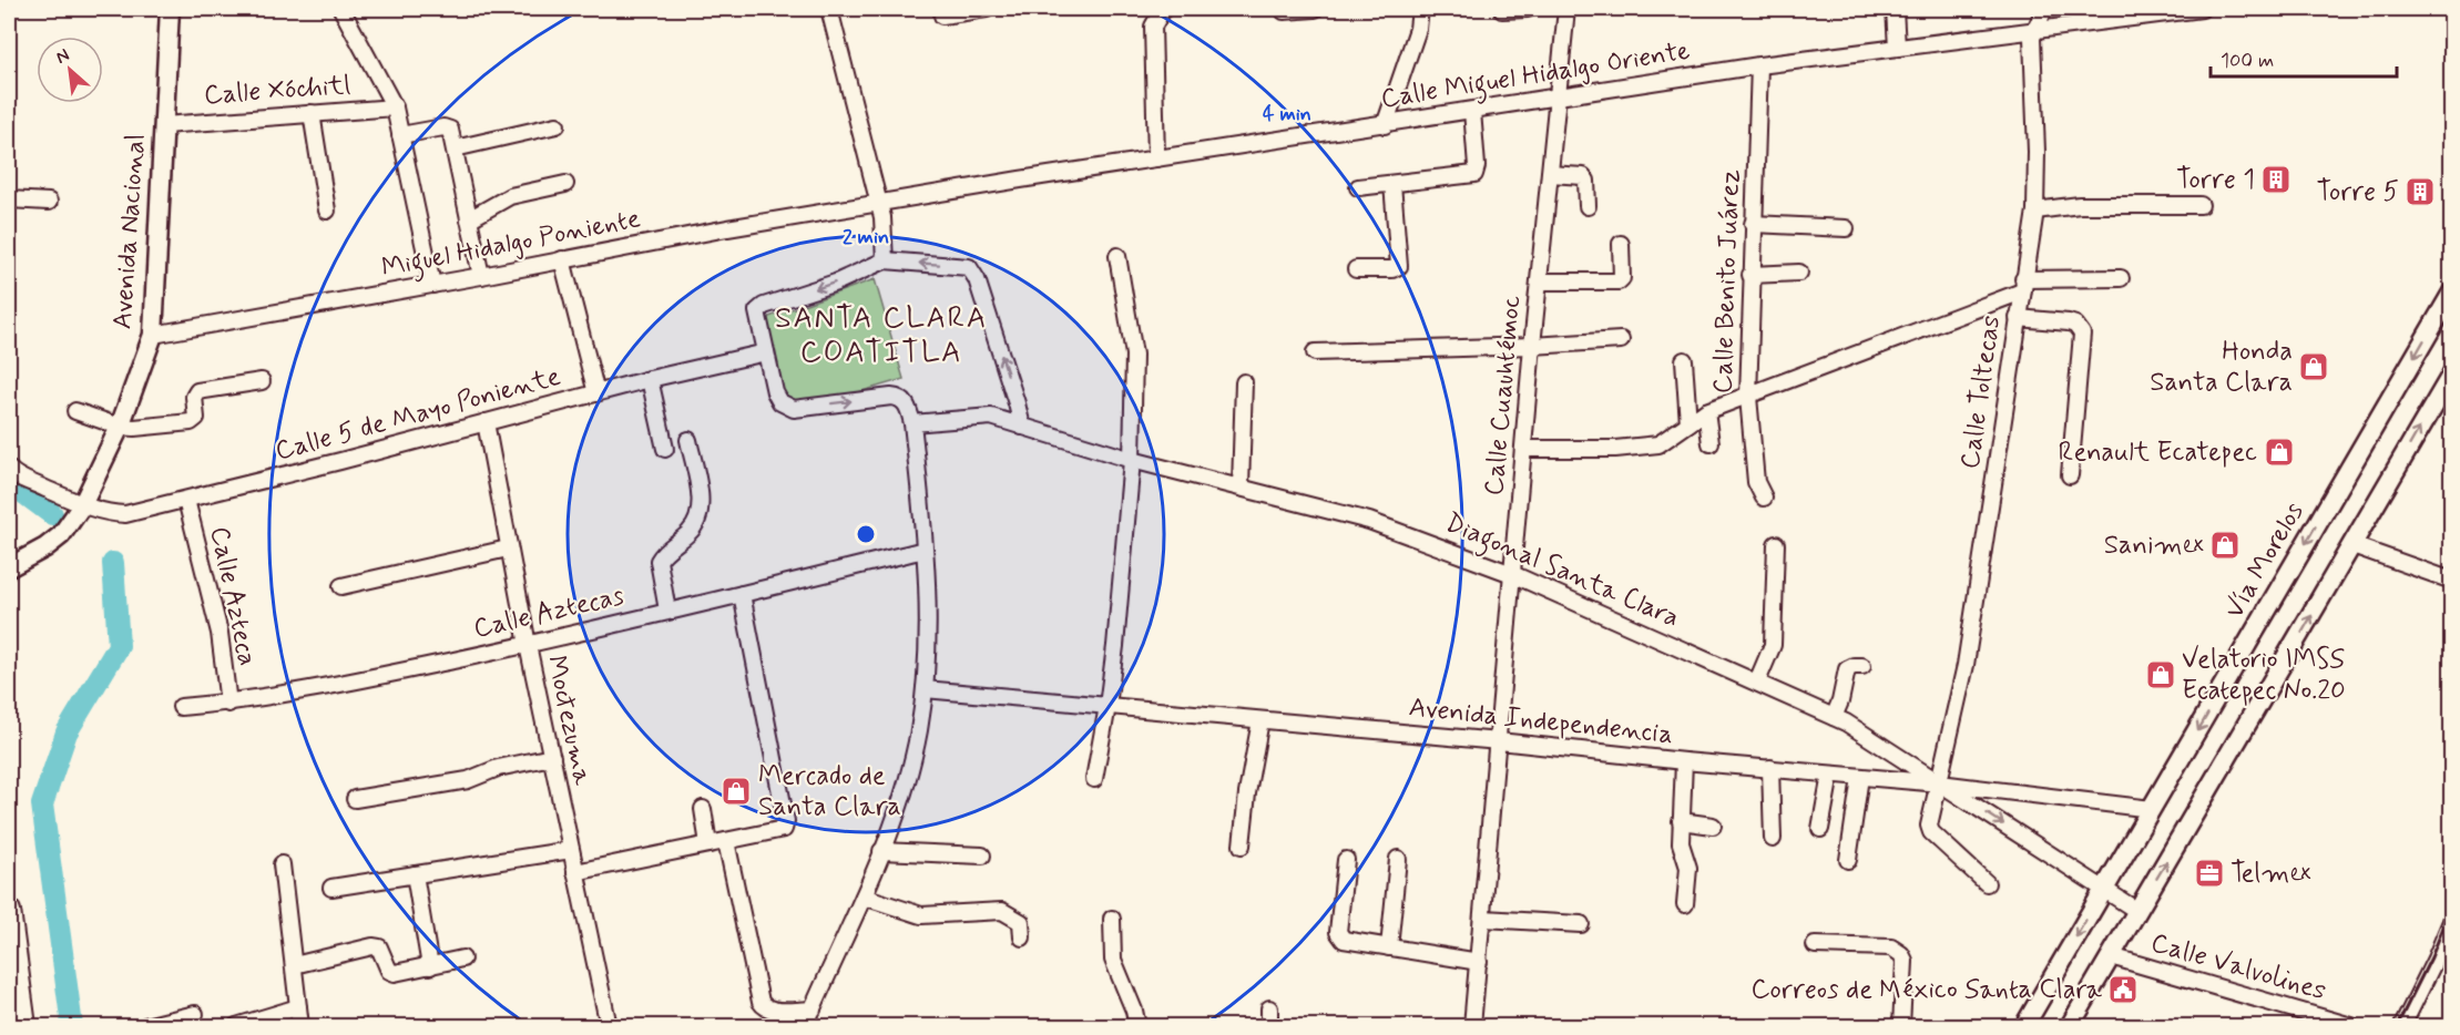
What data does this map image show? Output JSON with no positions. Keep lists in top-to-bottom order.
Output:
{
  "streets": {
    "main road": ["Avenida Nacional", "Vía Morelos"],
    "street": [
      "Calle Miguel Hidalgo Oriente",
      "Calle Xóchitl",
      "Miguel Hidalgo Poniente",
      "Calle Benito Juárez",
      "Calle Toltecas",
      "Calle Cuauhtémoc",
      "Calle 5 de Mayo Poniente",
      "Diagonal Santa Clara",
      "Calle Azteca",
      "Calle Aztecas",
      "Moctezuma",
      "Avenida Independencia",
      "Calle Valvolines"
    ]
  },
  "crossings": [
    ["Calle Miguel Hidalgo Oriente", "Miguel Hidalgo Poniente"],
    ["Calle Miguel Hidalgo Oriente", "Calle Benito Juárez"],
    ["Calle Miguel Hidalgo Oriente", "Calle Toltecas"],
    ["Calle Miguel Hidalgo Oriente", "Calle Cuauhtémoc"],
    ["Calle Xóchitl", "Avenida Nacional"],
    ["Avenida Nacional", "Miguel Hidalgo Poniente"],
    ["Avenida Nacional", "Calle 5 de Mayo Poniente"],
    ["Calle Toltecas", "Diagonal Santa Clara"],
    ["Calle Toltecas", "Avenida Independencia"],
    ["Calle Cuauhtémoc", "Diagonal Santa Clara"],
    ["Calle Cuauhtémoc", "Avenida Independencia"],
    ["Calle 5 de Mayo Poniente", "Calle Azteca"],
    ["Calle 5 de Mayo Poniente", "Moctezuma"],
    ["Vía Morelos", "Diagonal Santa Clara"],
    ["Vía Morelos", "Avenida Independencia"],
    ["Diagonal Santa Clara", "Avenida Independencia"],
    ["Calle Azteca", "Calle Aztecas"],
    ["Calle Aztecas", "Moctezuma"]
  ],
  "districts": ["SANTA CLARA COATITLA"],
  "places": {
    "building": ["Torre 1", "Torre 5"],
    "shop": [
      "Honda Santa Clara",
      "Renault Ecatepec",
      "Sanimex",
      "Velatorio IMSS Ecatepec No.20",
      "Mercado de Santa Clara"
    ],
    "office": ["Telmex"],
    "public building": ["Correos de México Santa Clara"]
  },
  "scale_bar": "100 m",
  "north": "top left",
  "rings": ["4 min", "2 min"]
}
